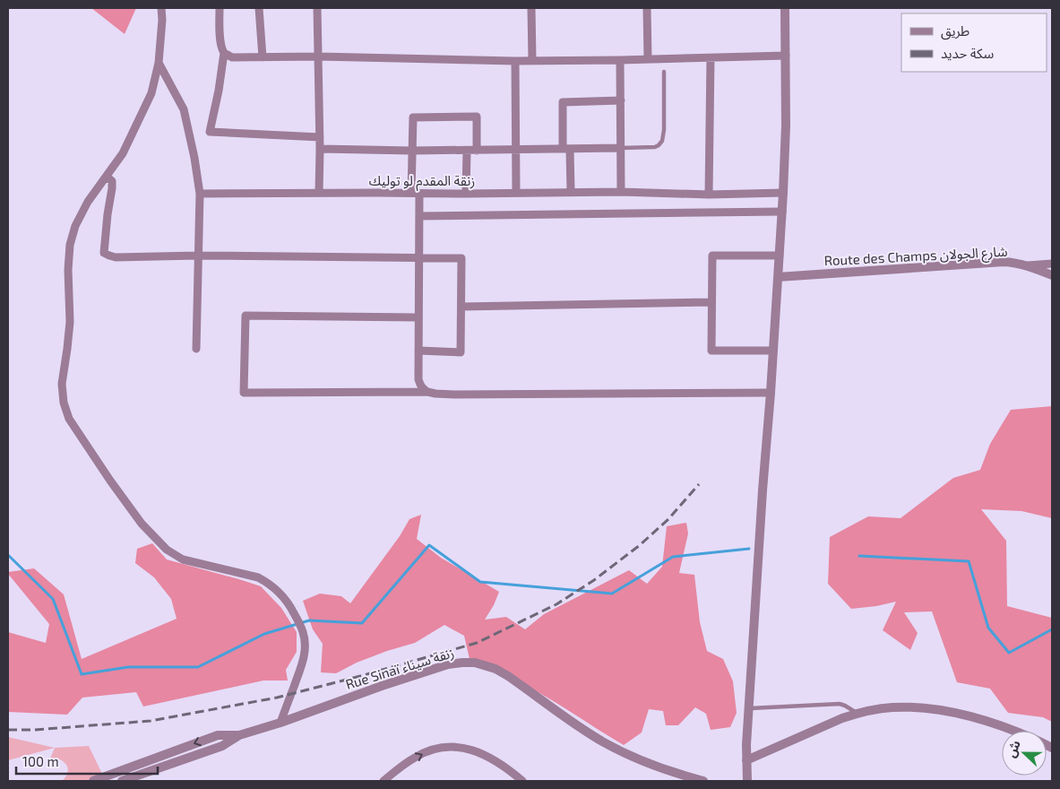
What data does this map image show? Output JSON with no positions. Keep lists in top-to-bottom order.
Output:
{
  "streets": {
    "street": ["زنقة المقدم لو توليك", "Route des Champs شارع الجولان", "Rue Sinaï زنقة سيناء"]
  },
  "legend": ["طريق", "سكة حديد"],
  "scale_bar": "100 m",
  "north": "left"
}
